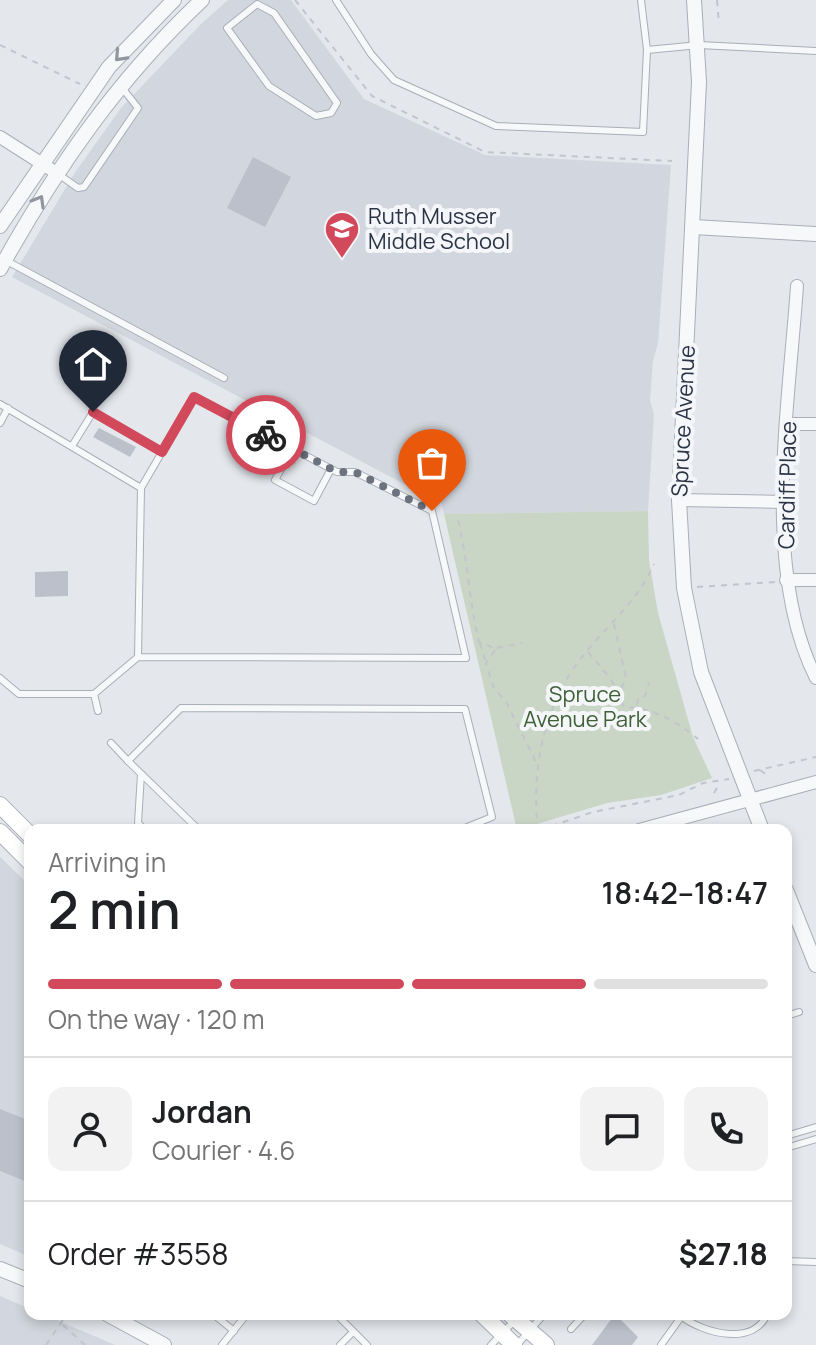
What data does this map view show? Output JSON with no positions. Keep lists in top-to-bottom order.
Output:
{
  "streets": {
    "street": ["Spruce Avenue", "Cardiff Place"]
  },
  "parks": ["Spruce Avenue Park"],
  "places": {
    "school or university": ["Ruth Musser Middle School"]
  },
  "page": {
    "heading": ["2 min", "Arriving in", "18:42–18:47"],
    "panel": [
      "Jordan",
      "Courier · 4.6",
      "Order #3558",
      "$27.18"
    ],
    "bar": "On the way · 120 m"
  }
}
